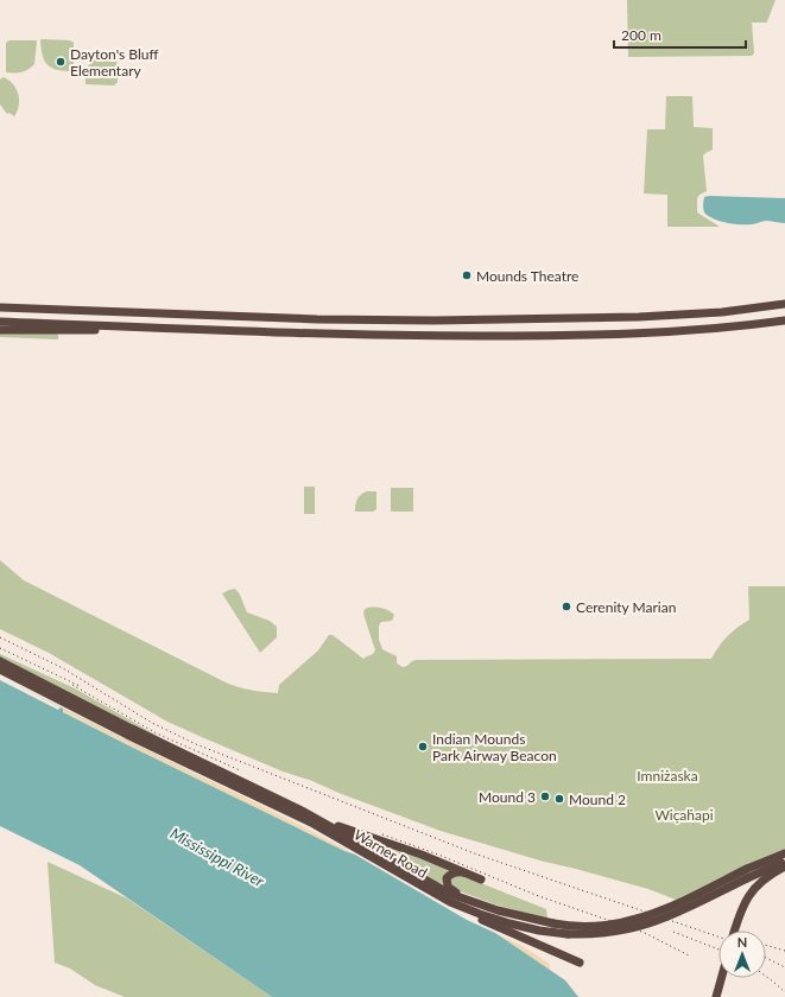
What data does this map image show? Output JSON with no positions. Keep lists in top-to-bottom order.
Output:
{
  "streets": {
    "highway": ["Warner Road"]
  },
  "water": ["Mississippi River"],
  "parks": ["Imniżaska", "Wic̣aḣapi"],
  "places": [
    "Dayton's Bluff Elementary",
    "Mounds Theatre",
    "Cerenity Marian",
    "Indian Mounds Park Airway Beacon",
    "Mound 3",
    "Mound 2"
  ],
  "scale_bar": "200 m",
  "north": "top"
}
